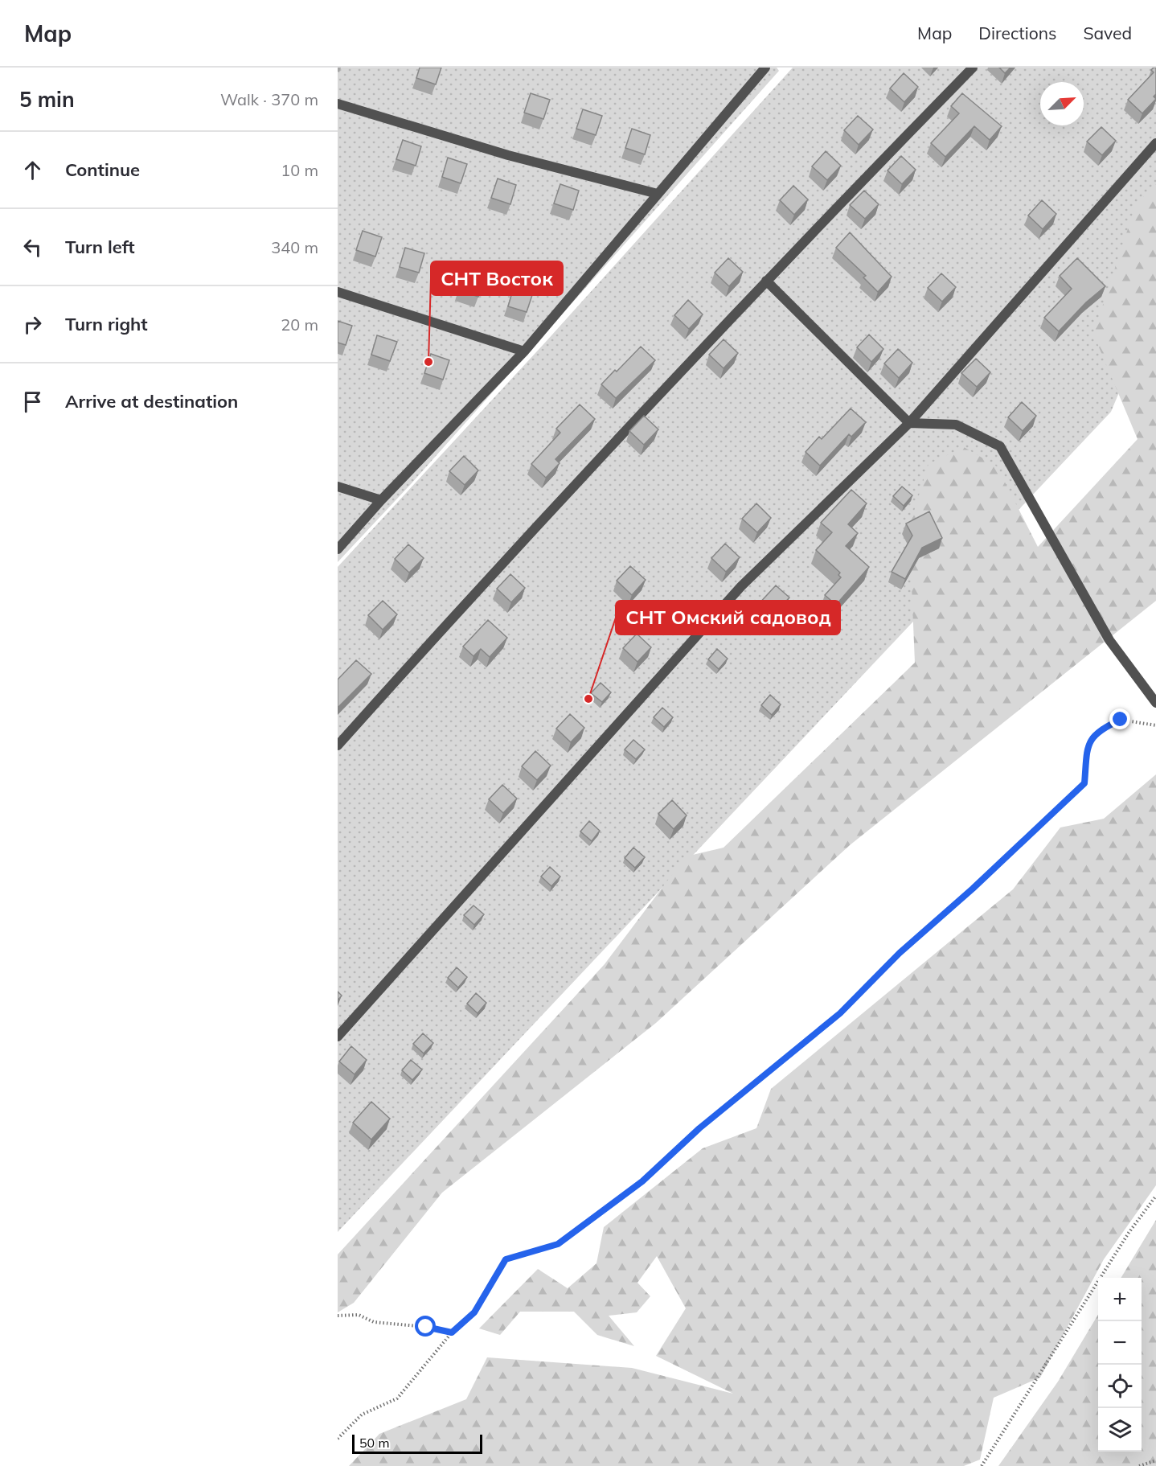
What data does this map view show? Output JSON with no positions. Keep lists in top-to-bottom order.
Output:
{
  "places": ["СНТ Восток", "СНТ Омский садовод"],
  "scale_bar": "50 m",
  "north": "top right",
  "page": {
    "header": "Map",
    "nav": ["Map", "Directions", "Saved"],
    "heading": ["5 min", "Walk · 370 m"],
    "list": [
      ["Continue", "10 m"],
      ["Turn left", "340 m"],
      ["Turn right", "20 m"],
      "Arrive at destination"
    ],
    "map_buttons": ["+", "−"],
    "scale": "50 m"
  }
}
